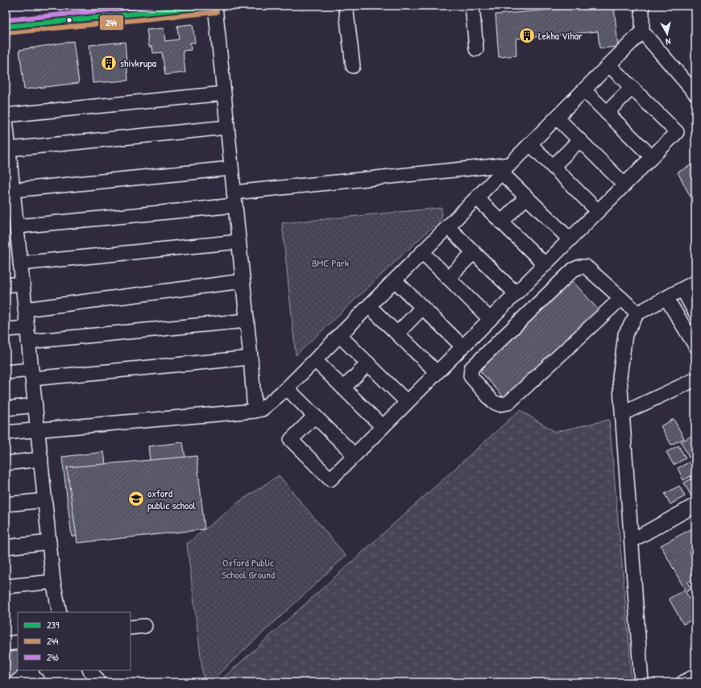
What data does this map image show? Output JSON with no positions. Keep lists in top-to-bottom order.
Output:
{
  "parks": ["BMC Park", "Oxford Public School Ground"],
  "places": {
    "building": ["Lekha Vihar", "shivkrupa"],
    "school or university": ["oxford public school"]
  },
  "lines": ["transit line 239", "transit line 246", "transit line 244"],
  "legend": ["239", "244", "246"],
  "north": "bottom"
}
